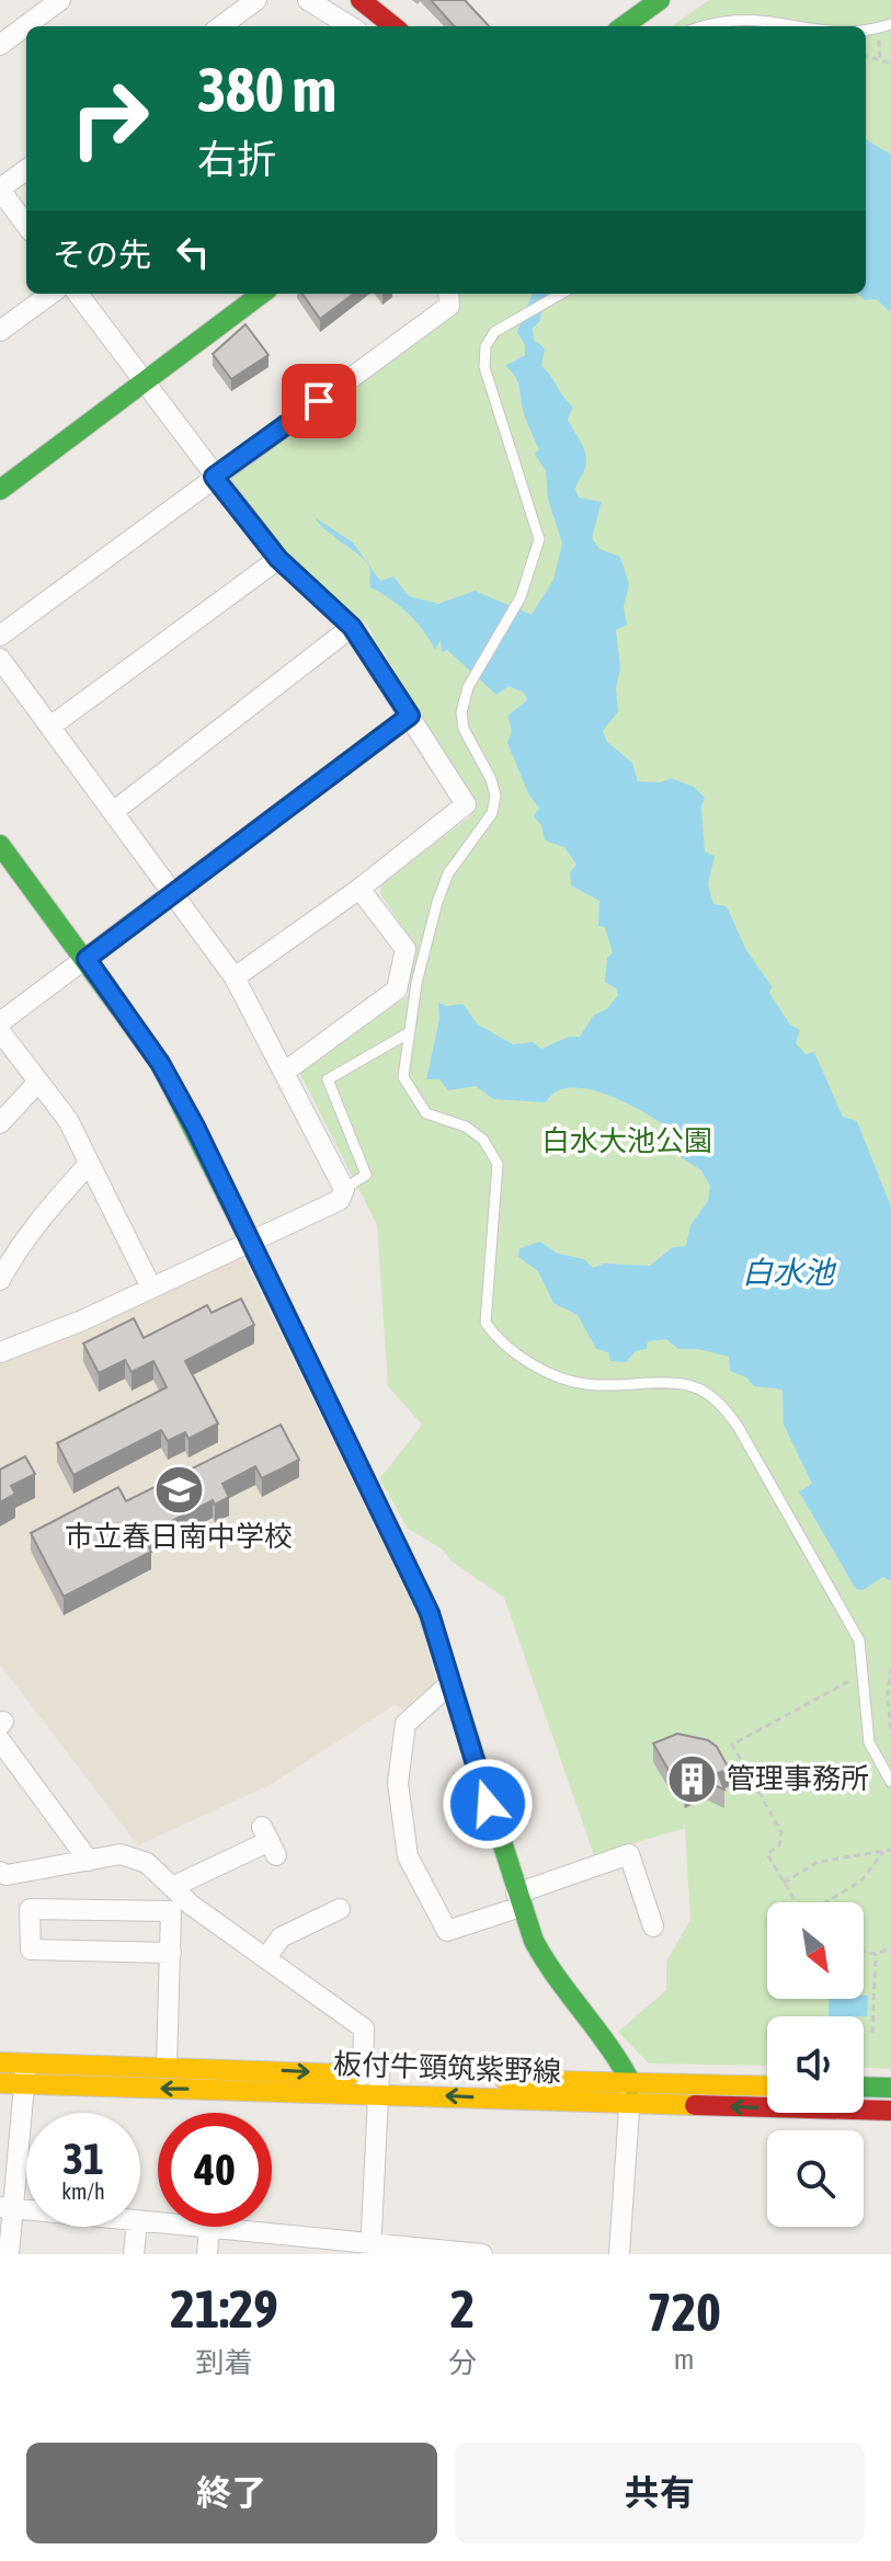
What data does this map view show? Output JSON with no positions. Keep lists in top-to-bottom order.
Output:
{
  "streets": {
    "main road": ["板付牛頸筑紫野線"]
  },
  "water": ["白水池"],
  "parks": ["白水大池公園"],
  "places": {
    "school or university": ["市立春日南中学校"],
    "building": ["管理事務所"]
  },
  "north": "bottom right",
  "page": {
    "turn": ["380 m", "右折"],
    "then": "その先",
    "speed": "31 km/h",
    "limit": "40",
    "eta": [
      "21:29",
      "到着",
      "2",
      "分",
      "720",
      "m"
    ],
    "buttons": ["終了", "共有"]
  }
}
